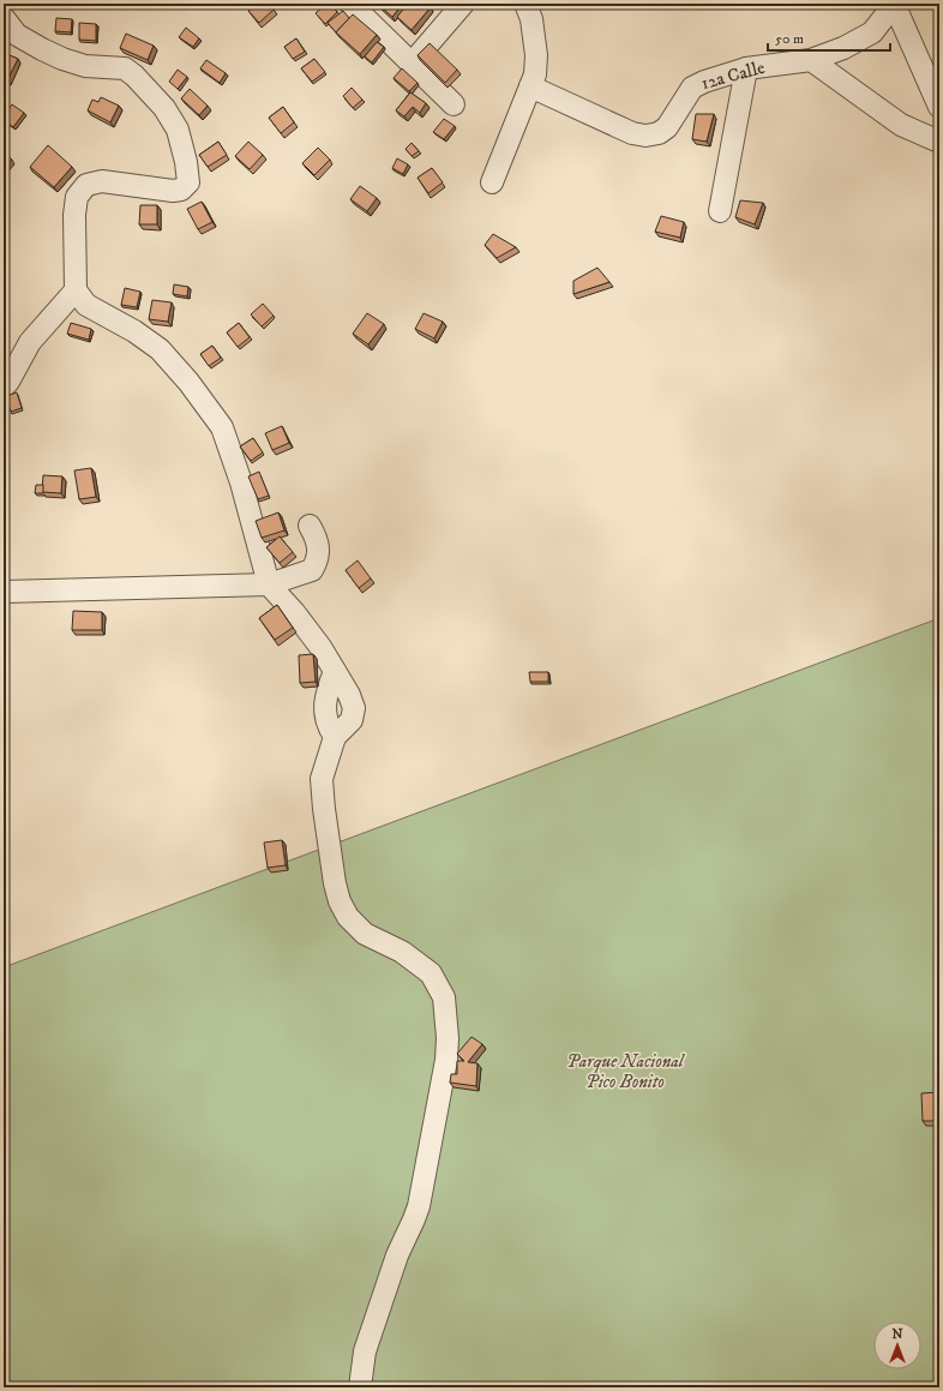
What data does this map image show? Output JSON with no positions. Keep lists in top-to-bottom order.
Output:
{
  "streets": {
    "street": ["12a Calle"]
  },
  "parks": ["Parque Nacional Pico Bonito"],
  "scale_bar": "50 m",
  "north": "top"
}
